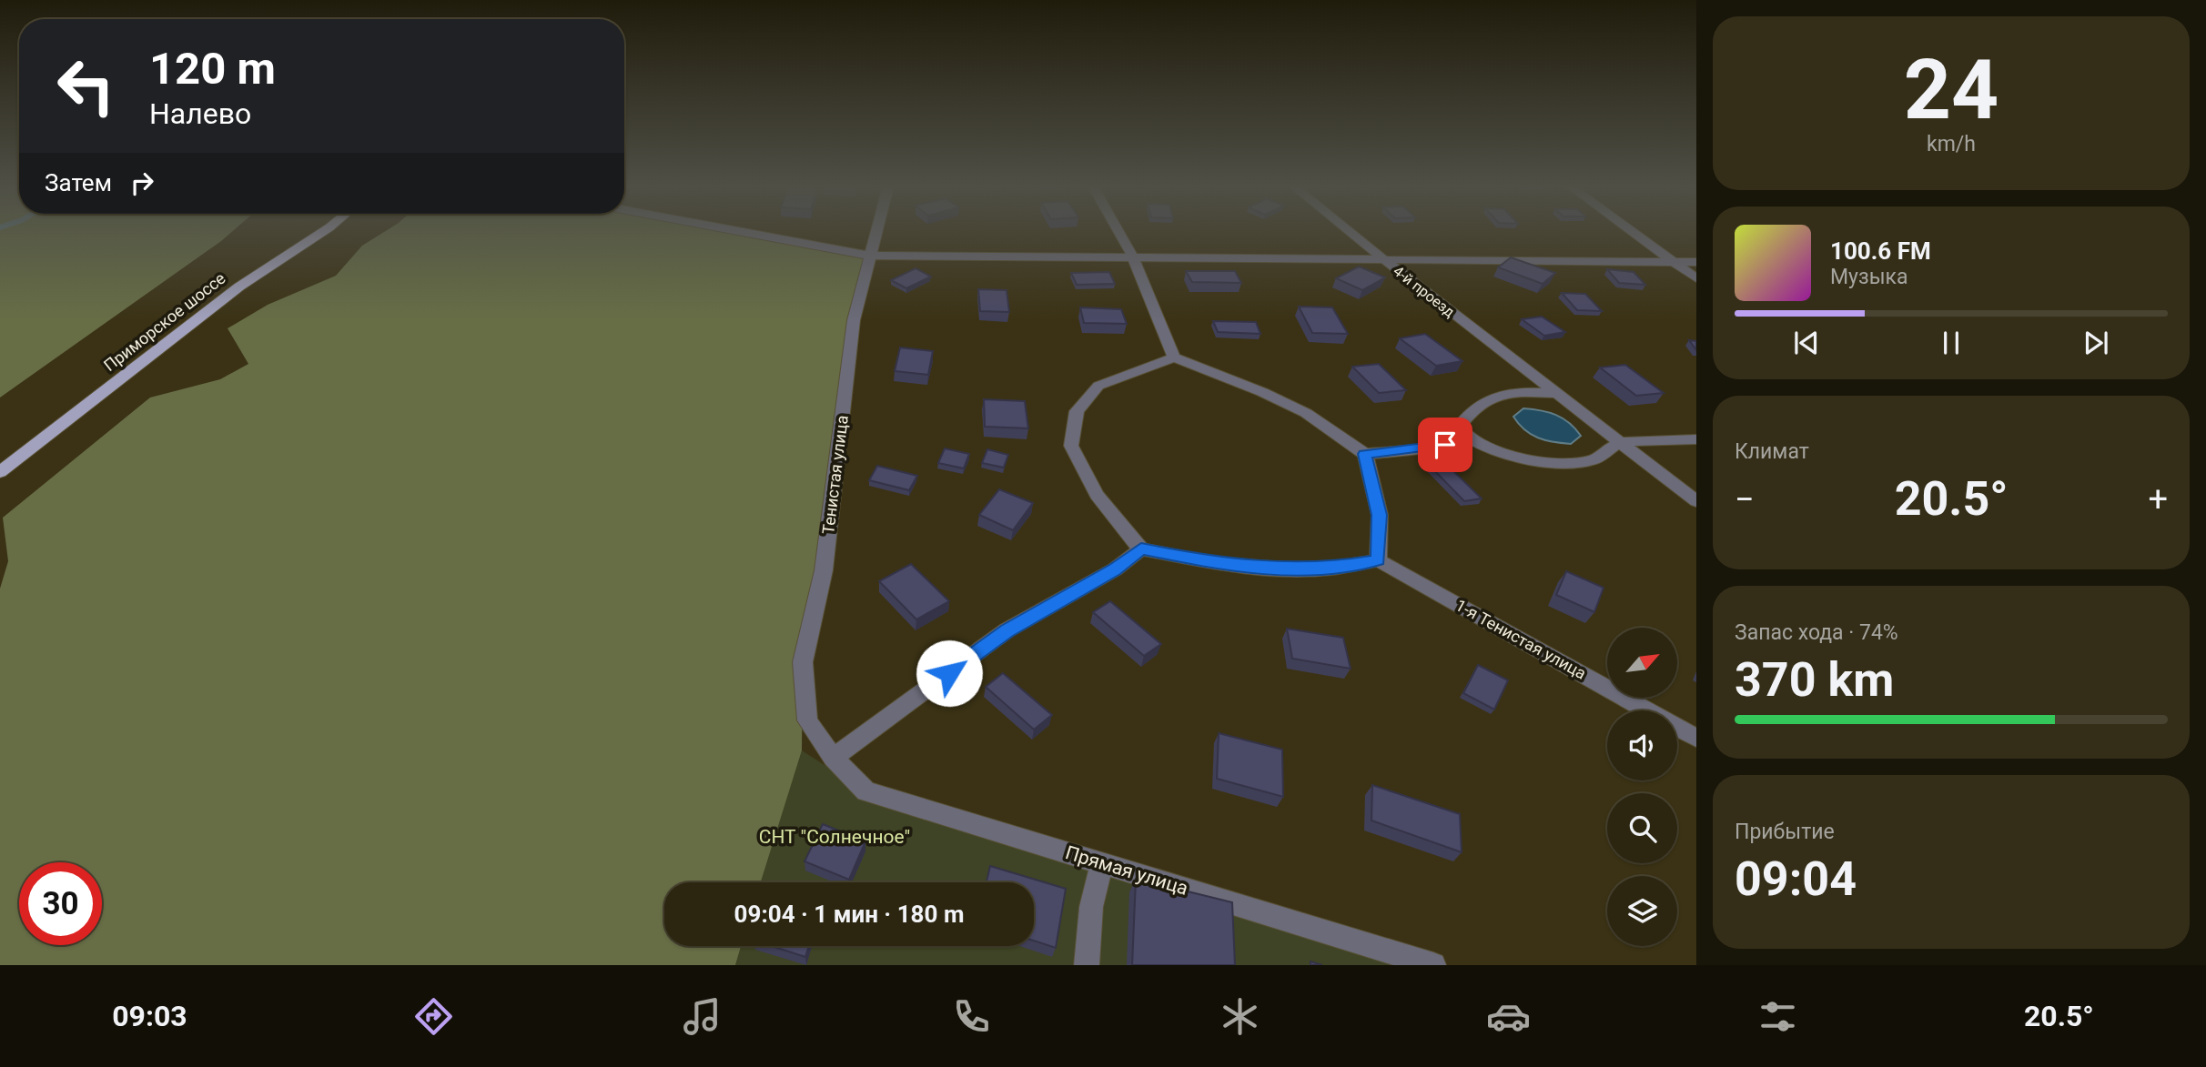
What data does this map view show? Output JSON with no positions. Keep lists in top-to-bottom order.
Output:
{
  "streets": {
    "main road": ["Приморское шоссе"],
    "street": [
      "4-й проезд",
      "Тенистая улица",
      "1-я Тенистая улица",
      "Прямая улица"
    ]
  },
  "crossings": [
    ["Тенистая улица", "Прямая улица"]
  ],
  "parks": ["СНТ \"Солнечное\""],
  "north": "top right",
  "page": {
    "tile": [
      ["24", "km/h"],
      "Климат",
      ["Запас хода · 74%", "370 km"],
      ["Прибытие", "09:04"]
    ],
    "turn": ["120 m", "Налево"],
    "then": "Затем",
    "song": ["100.6 FM", "Музыка"],
    "heat": ["−", "20.5°", "+"],
    "limit": "30",
    "trip": "09:04 · 1 мин · 180 m",
    "tabs": ["09:03", "20.5°"]
  }
}
